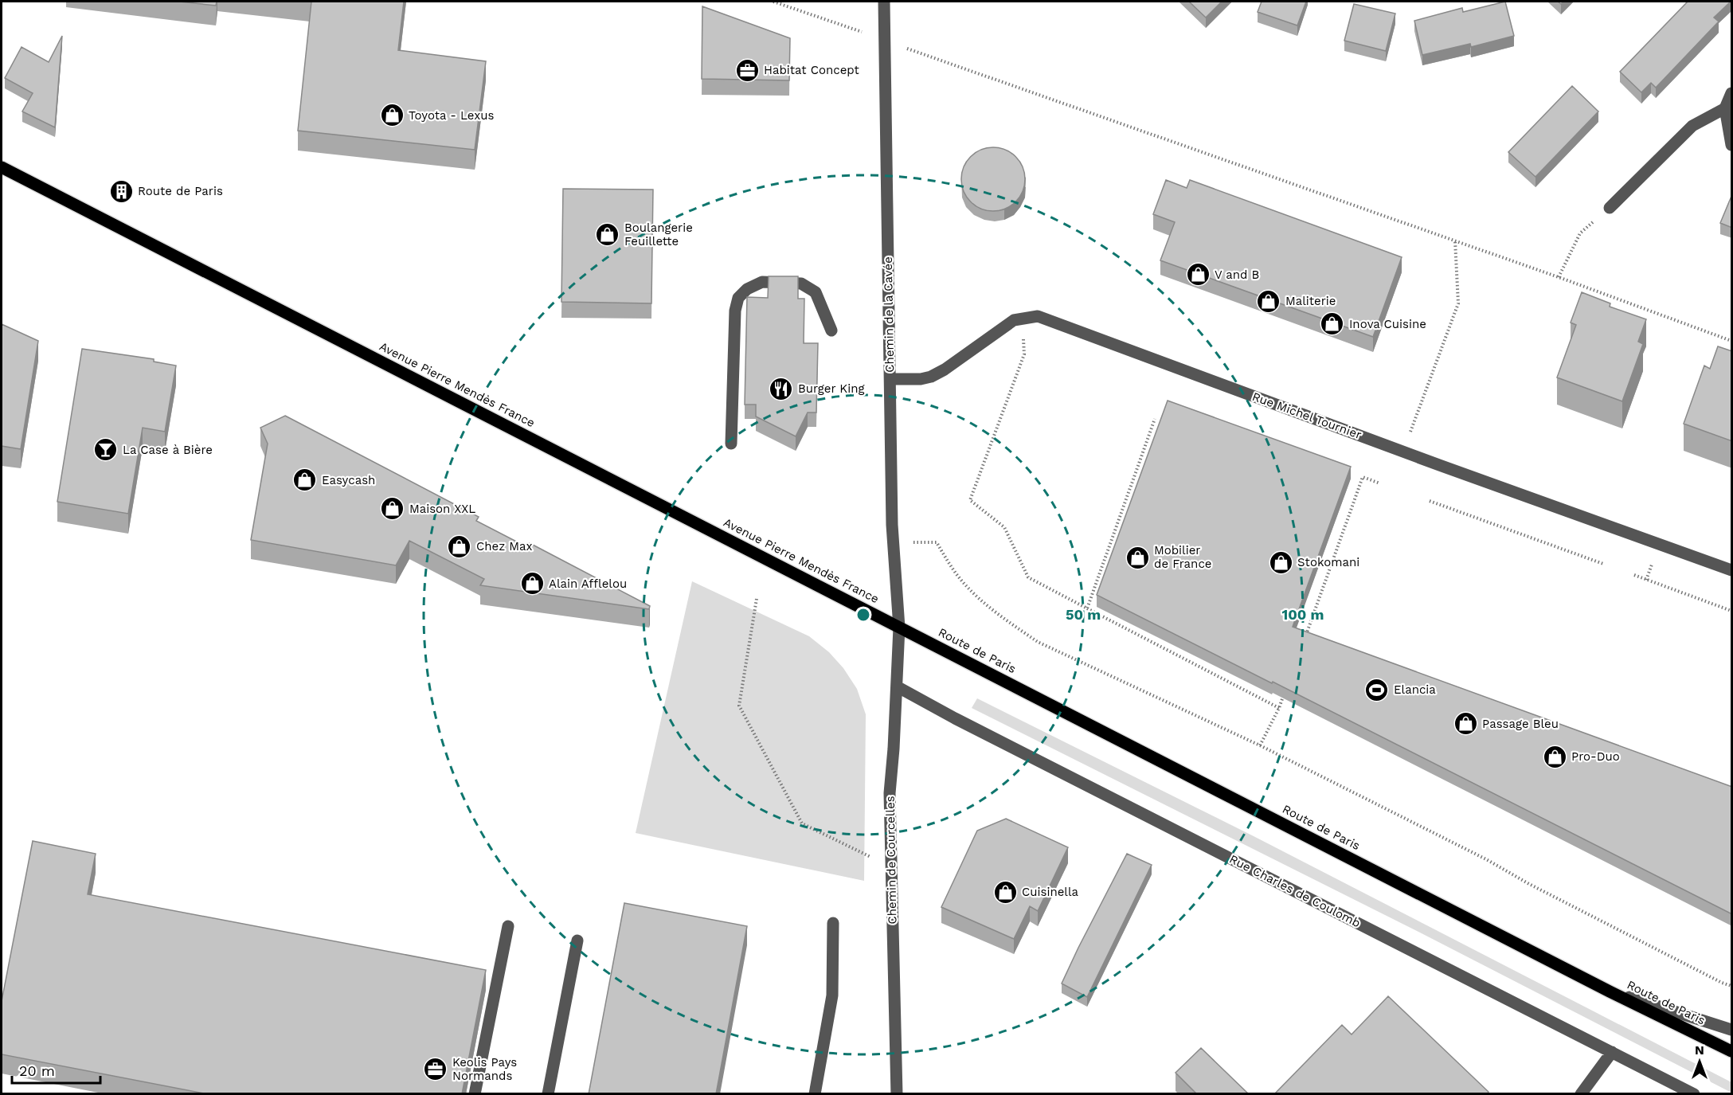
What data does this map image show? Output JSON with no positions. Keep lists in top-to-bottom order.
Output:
{
  "streets": {
    "main road": ["Avenue Pierre Mendès France", "Route de Paris"],
    "street": [
      "Chemin de la Cavée",
      "Rue Michel Tournier",
      "Chemin de Courcelles",
      "Rue Charles de Coulomb"
    ]
  },
  "crossings": [
    ["Chemin de la Cavée", "Avenue Pierre Mendès France"],
    ["Chemin de la Cavée", "Rue Michel Tournier"],
    ["Chemin de la Cavée", "Route de Paris"],
    ["Chemin de la Cavée", "Chemin de Courcelles"],
    ["Avenue Pierre Mendès France", "Route de Paris"],
    ["Avenue Pierre Mendès France", "Chemin de Courcelles"],
    ["Route de Paris", "Chemin de Courcelles"],
    ["Chemin de Courcelles", "Rue Charles de Coulomb"]
  ],
  "places": {
    "office": ["Habitat Concept", "Keolis Pays Normands"],
    "shop": [
      "Toyota - Lexus",
      "Boulangerie Feuillette",
      "V and B",
      "Maliterie",
      "Inova Cuisine",
      "Easycash",
      "Maison XXL",
      "Chez Max",
      "Mobilier de France",
      "Stokomani",
      "Alain Afflelou",
      "Passage Bleu",
      "Pro-Duo",
      "Cuisinella"
    ],
    "building": ["Route de Paris"],
    "restaurant": ["Burger King"],
    "bar": ["La Case à Bière"],
    "sports": ["Elancia"]
  },
  "scale_bar": "20 m",
  "north": "top",
  "rings": ["50 m", "100 m"]
}
